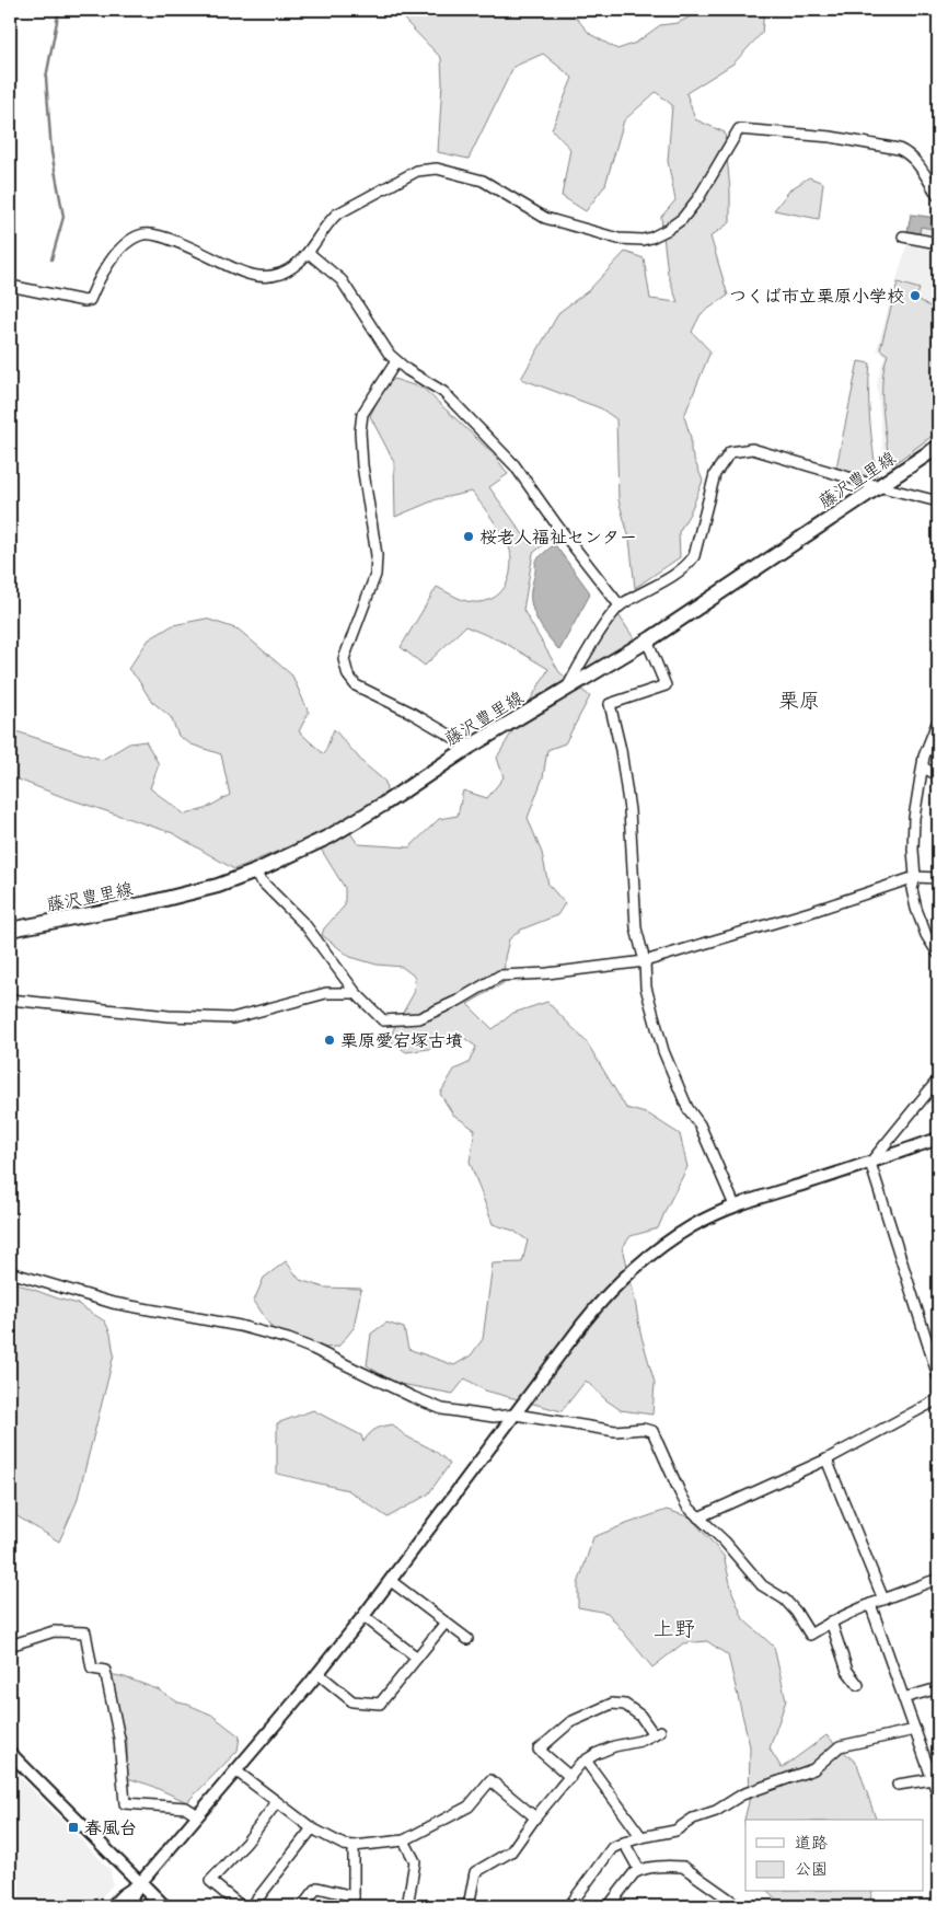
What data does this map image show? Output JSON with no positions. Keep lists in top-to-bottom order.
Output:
{
  "streets": {
    "main road": ["藤沢豊里線"]
  },
  "districts": ["栗原", "上野"],
  "places": {
    "other": ["つくば市立栗原小学校", "桜老人福祉センター", "栗原愛宕塚古墳"],
    "transit": ["春風台"]
  },
  "legend": ["道路", "公園"]
}
